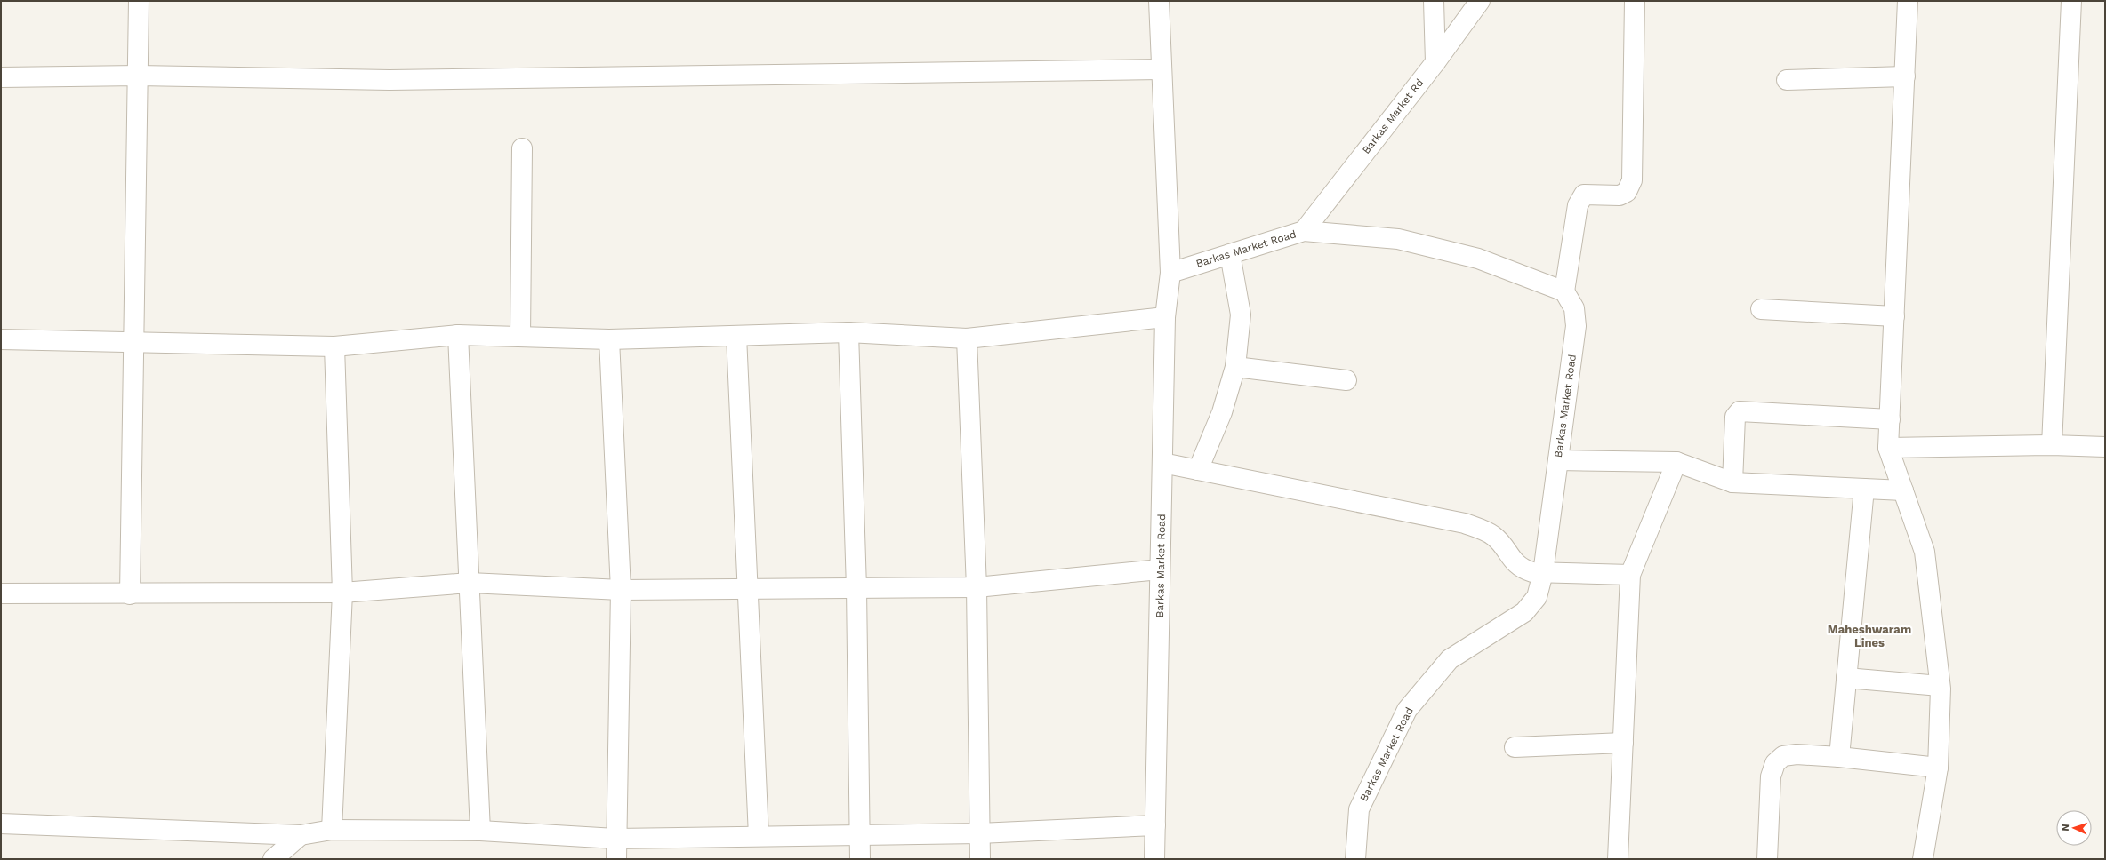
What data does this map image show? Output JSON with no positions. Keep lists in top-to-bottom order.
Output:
{
  "streets": {
    "street": ["Barkas Market Rd", "Barkas Market Road"]
  },
  "crossings": [
    ["Barkas Market Rd", "Barkas Market Road"]
  ],
  "districts": ["Maheshwaram Lines"],
  "north": "left"
}
